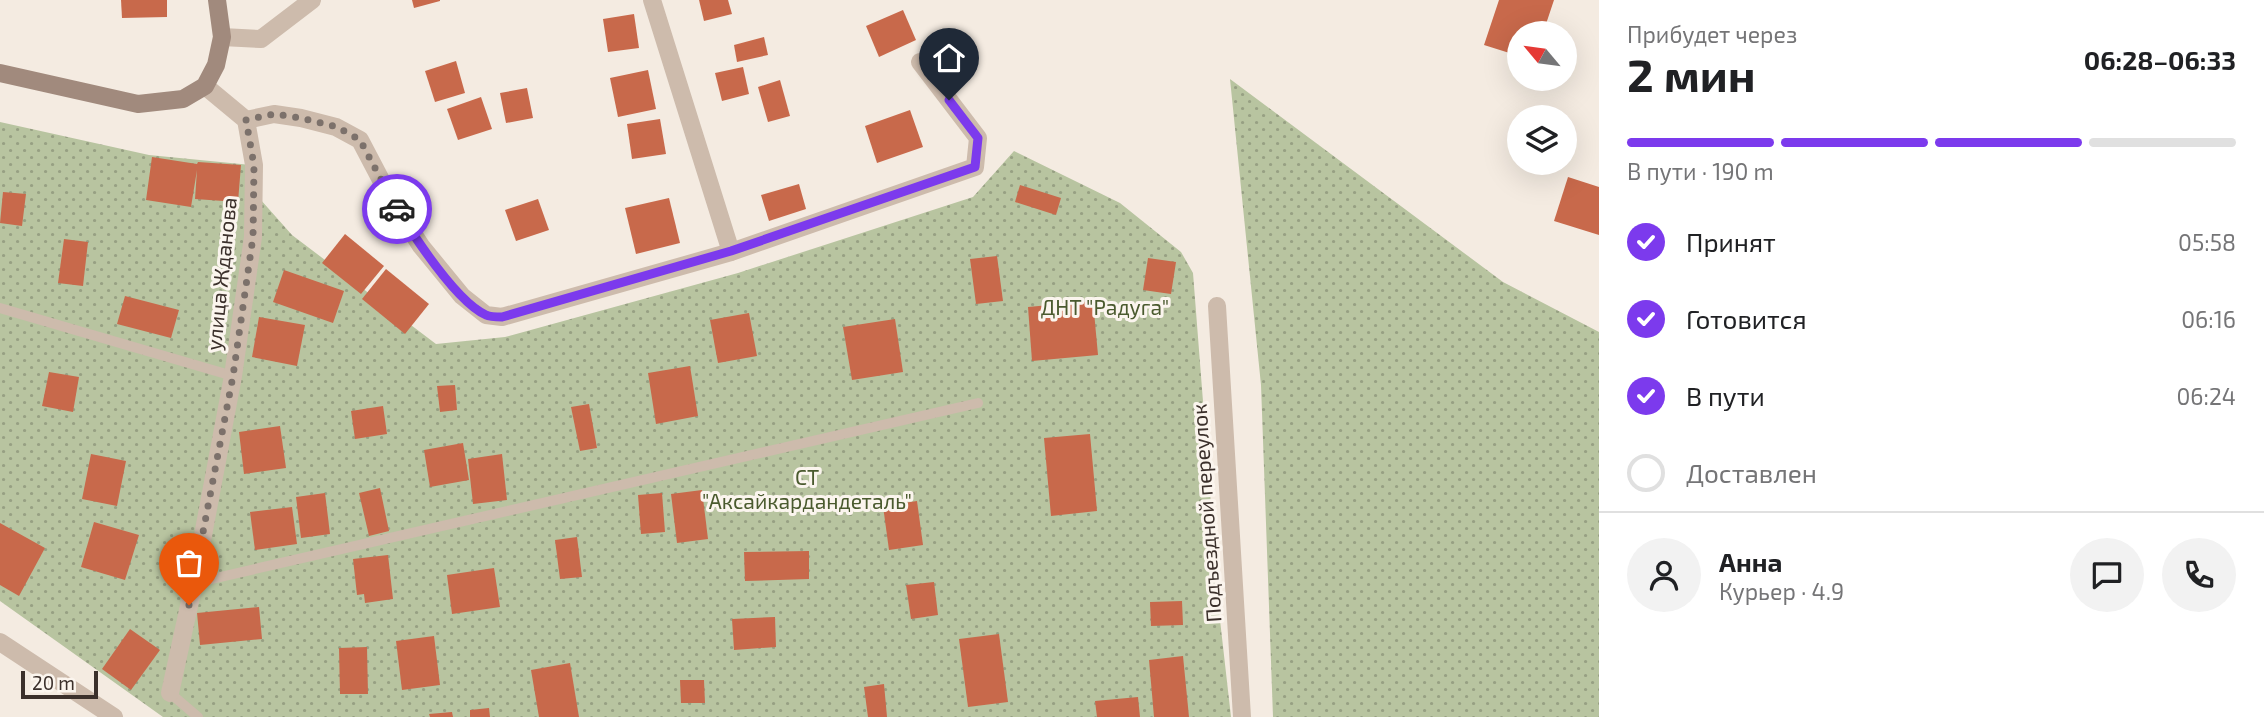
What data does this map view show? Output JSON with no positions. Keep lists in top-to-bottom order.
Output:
{
  "streets": {
    "street": ["улица Жданова", "Подъездной переулок"]
  },
  "parks": ["ДНТ \"Радуга\"", "СТ \"Аксайкардандеталь\""],
  "scale_bar": "20 m",
  "north": "top left",
  "page": {
    "heading": ["2 мин", "Прибудет через", "06:28–06:33"],
    "panel": ["Анна", "Курьер · 4.9"],
    "bar": "В пути · 190 m",
    "list": [
      ["Принят", "05:58"],
      ["Готовится", "06:16"],
      ["В пути", "06:24"],
      "Доставлен"
    ],
    "scale": "20 m"
  }
}
